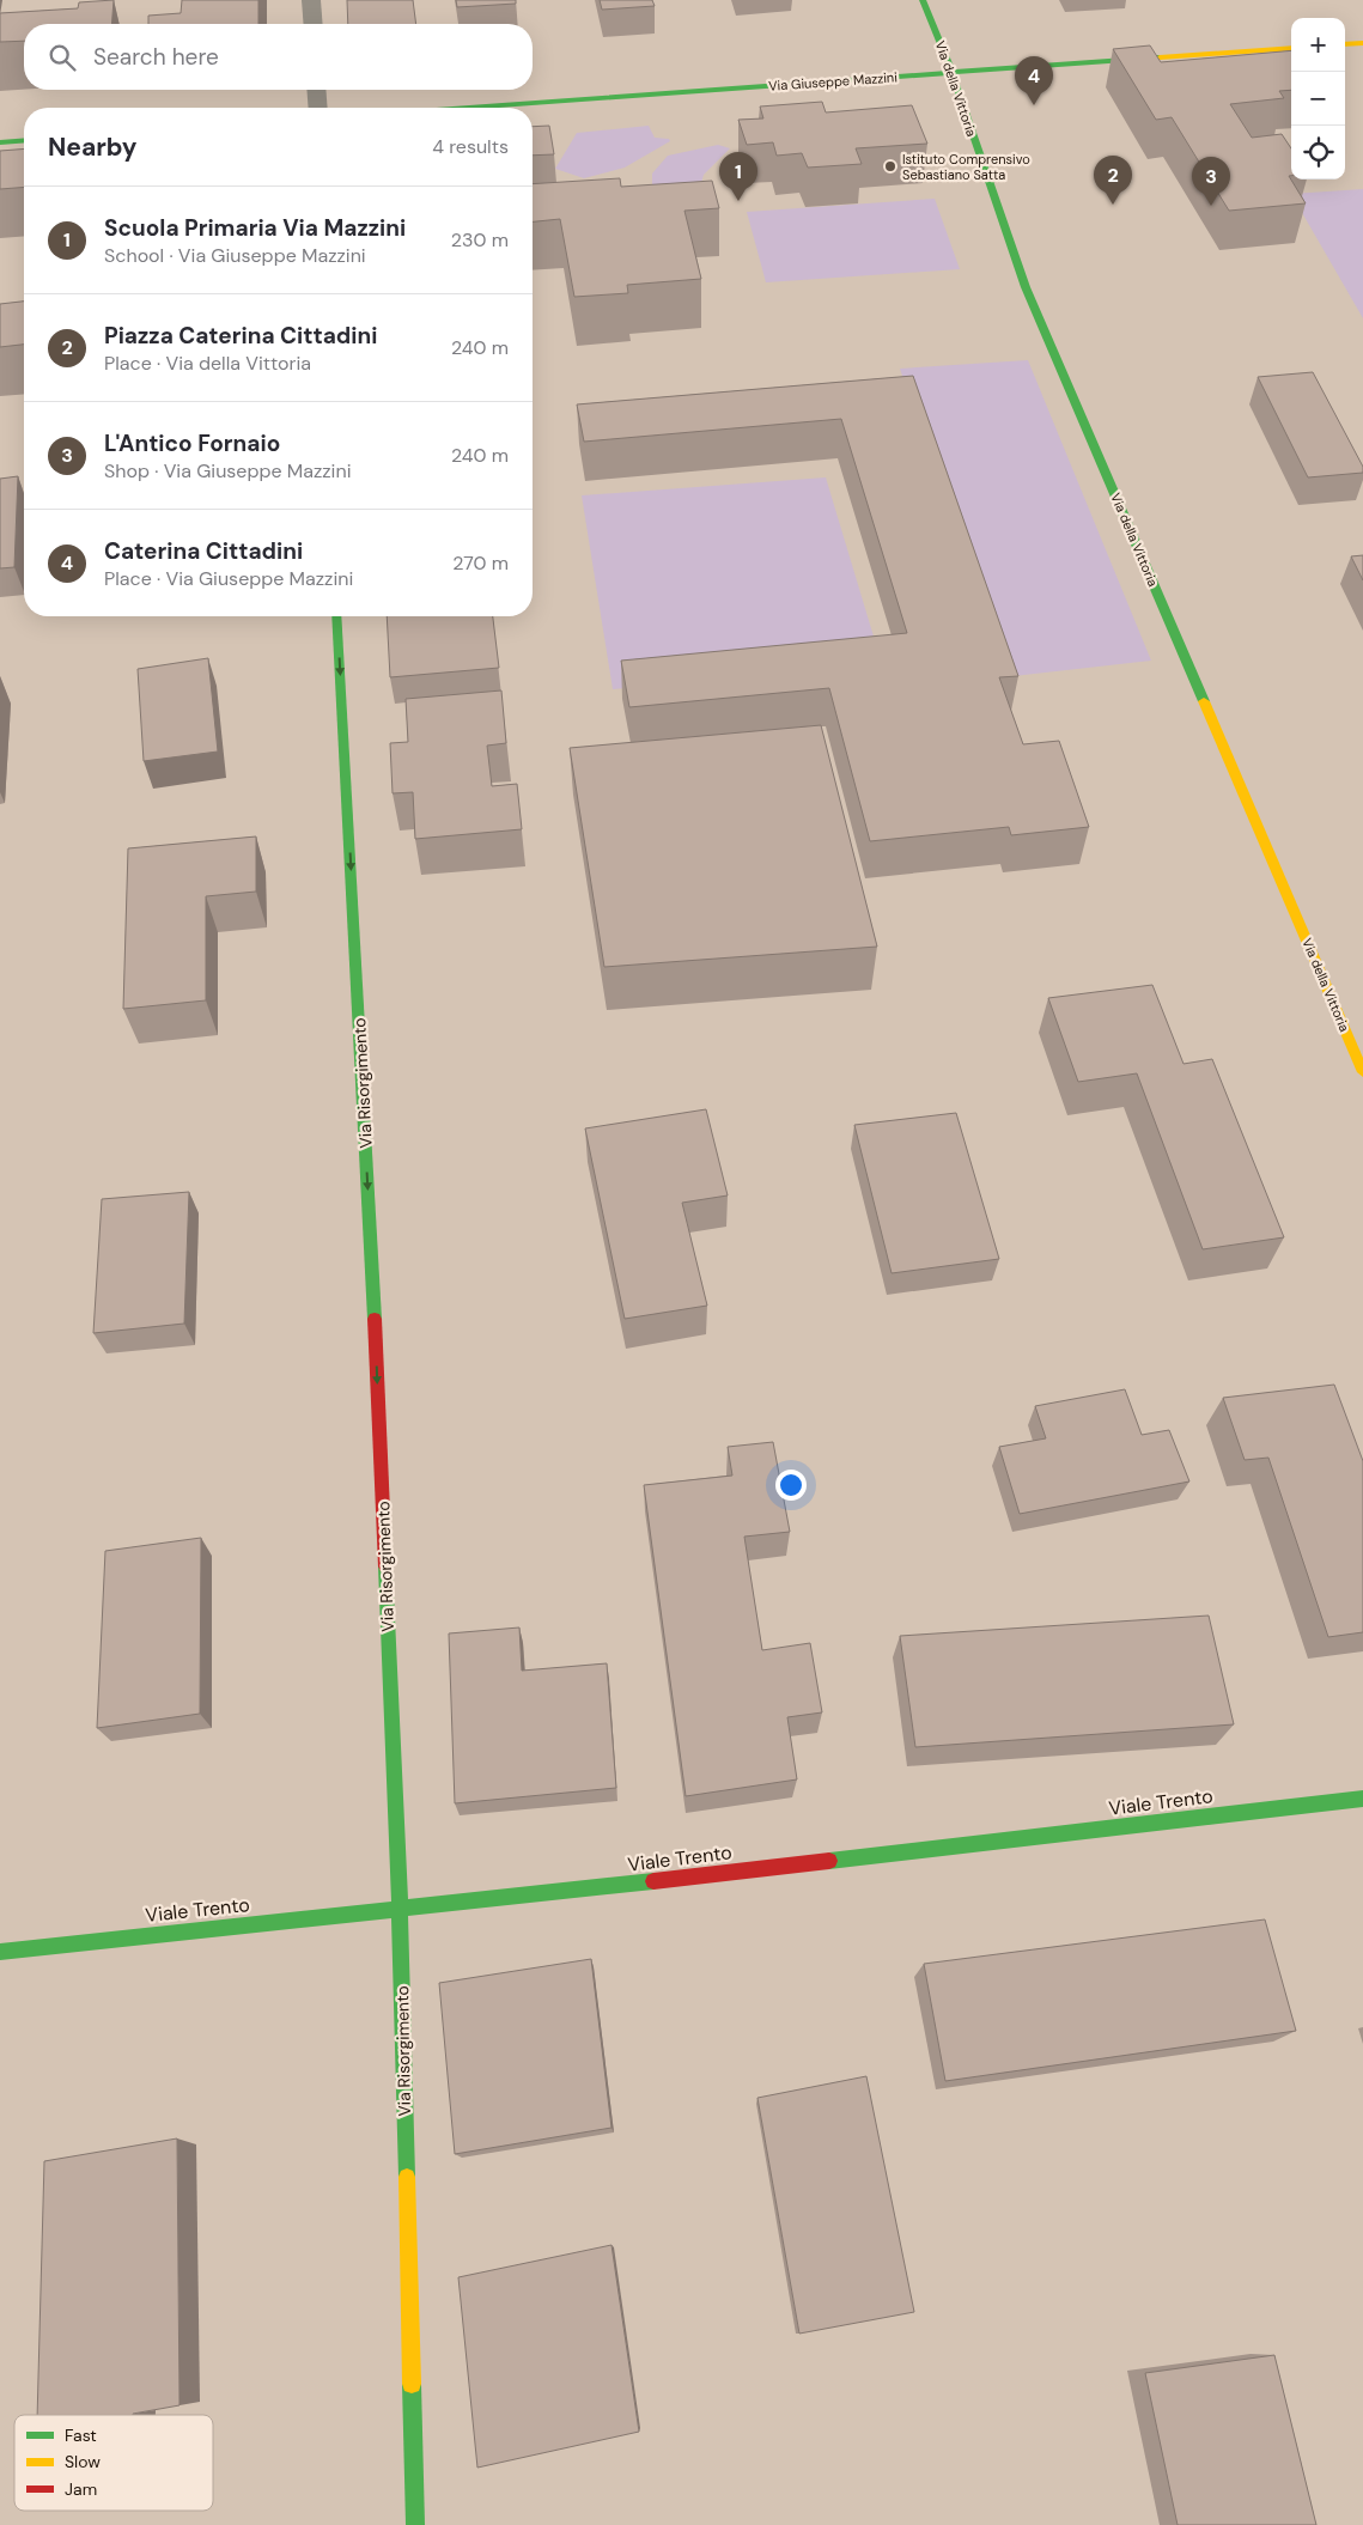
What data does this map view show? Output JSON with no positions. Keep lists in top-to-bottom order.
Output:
{
  "streets": {
    "street": [
      "Via Giuseppe Mazzini",
      "Via della Vittoria",
      "Via Risorgimento",
      "Viale Trento"
    ]
  },
  "crossings": [
    ["Via Giuseppe Mazzini", "Via della Vittoria"],
    ["Via Risorgimento", "Viale Trento"]
  ],
  "one_way": ["Via Risorgimento"],
  "places": ["Istituto Comprensivo Sebastiano Satta"],
  "legend": ["Fast", "Slow", "Jam"],
  "page": {
    "map_buttons": ["+", "−"],
    "search": "Search here",
    "pins": [
      "4",
      "1",
      "2",
      "3"
    ],
    "heading": ["Nearby", "4 results"],
    "list": [
      {
        "mark": "1",
        "name": "Scuola Primaria Via Mazzini",
        "note": "School · Via Giuseppe Mazzini",
        "value": "230 m"
      },
      {
        "mark": "2",
        "name": "Piazza Caterina Cittadini",
        "note": "Place · Via della Vittoria",
        "value": "240 m"
      },
      {
        "mark": "3",
        "name": "L'Antico Fornaio",
        "note": "Shop · Via Giuseppe Mazzini",
        "value": "240 m"
      },
      {
        "mark": "4",
        "name": "Caterina Cittadini",
        "note": "Place · Via Giuseppe Mazzini",
        "value": "270 m"
      }
    ]
  }
}
